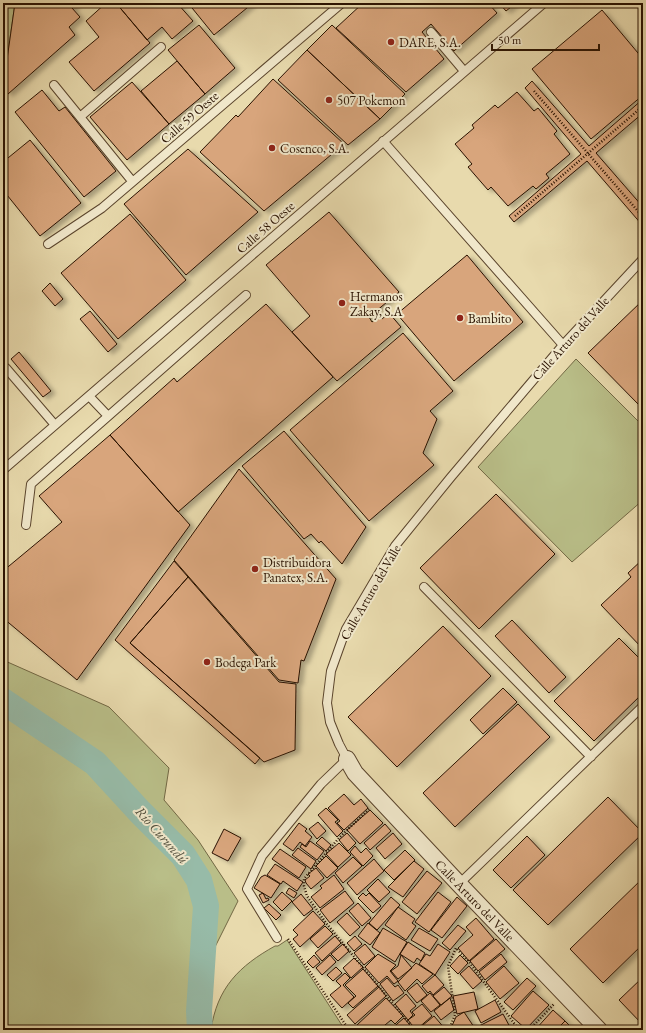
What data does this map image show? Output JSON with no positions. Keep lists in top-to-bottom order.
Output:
{
  "streets": {
    "street": ["Calle Arturo del Valle"],
    "lane": ["Calle 59 Oeste", "Calle 58 Oeste"]
  },
  "water": ["Río Curundú"],
  "places": [
    "DARE, S.A.",
    "507 Pokemon",
    "Cosenco, S.A.",
    "Hermanos Zakay, S.A",
    "Bambito",
    "Distribuidora Panatex, S.A.",
    "Bodega Park"
  ],
  "scale_bar": "50 m"
}
